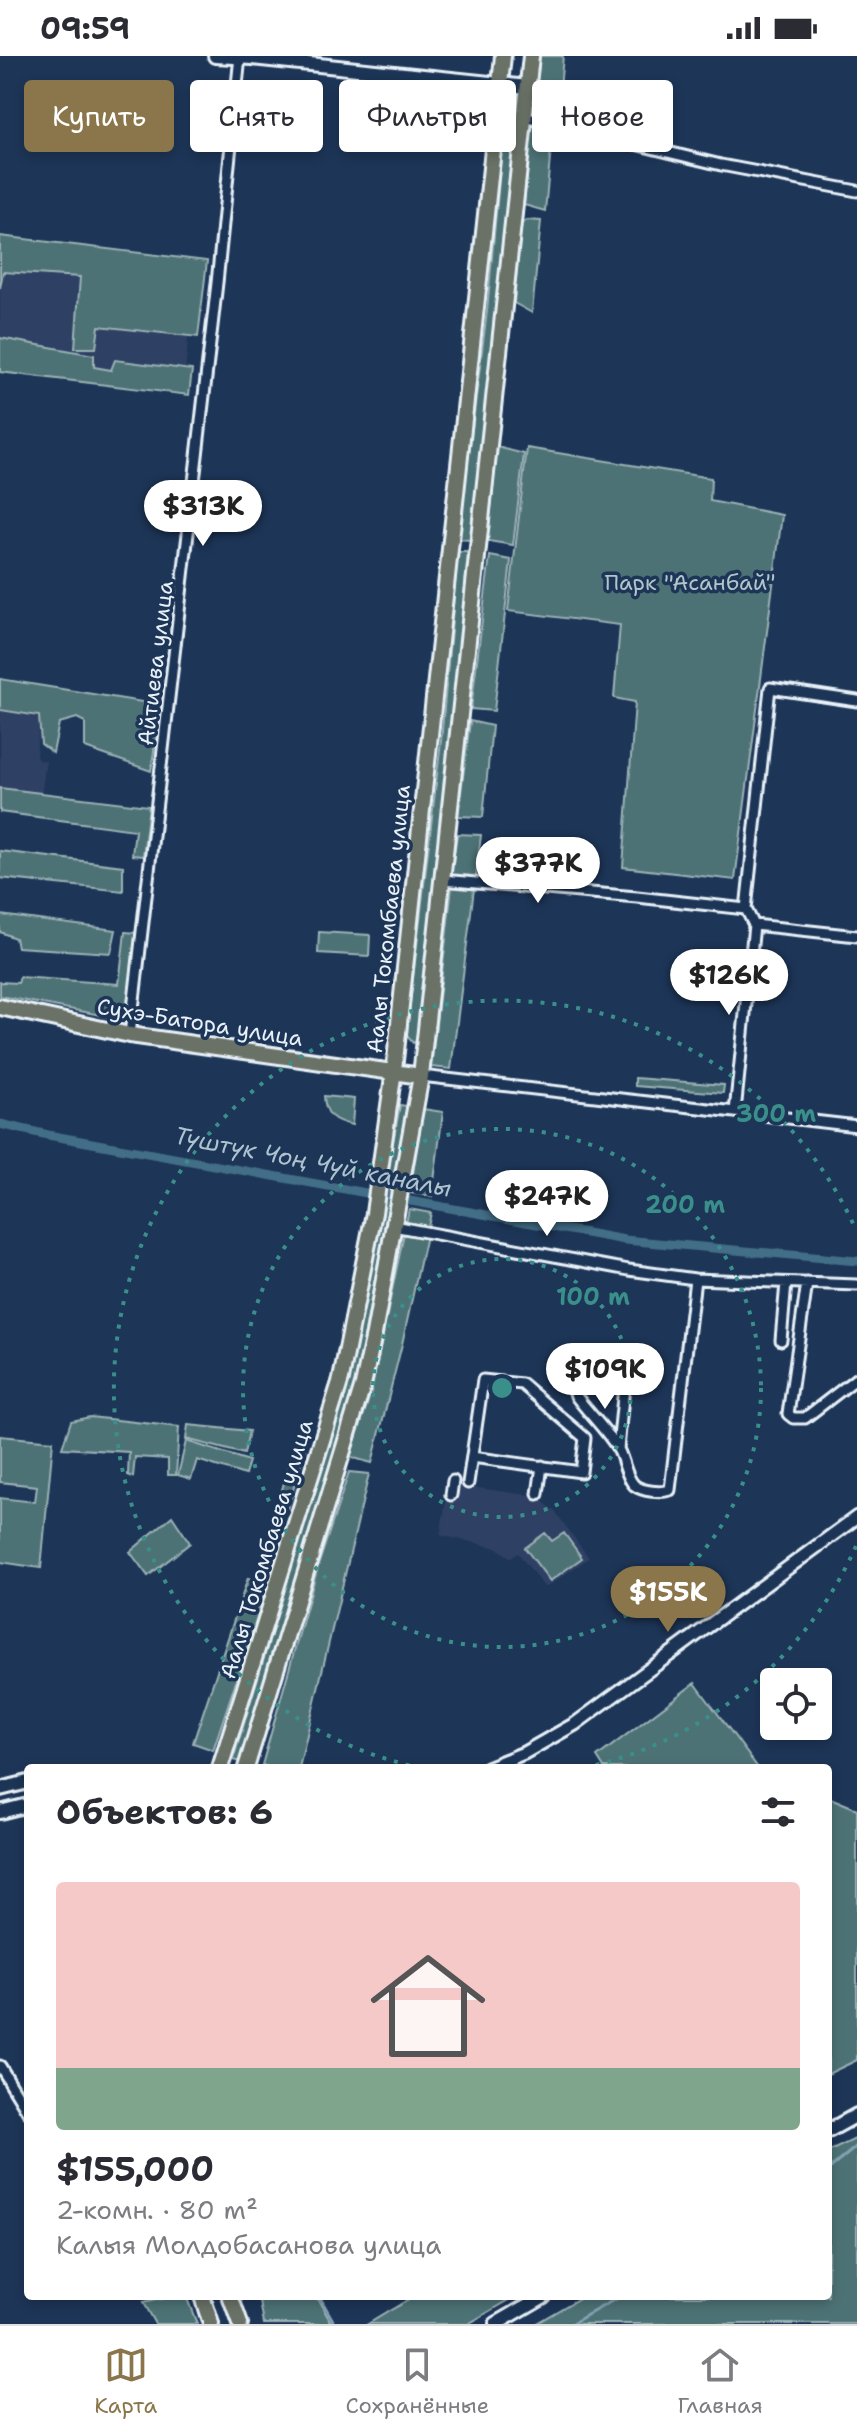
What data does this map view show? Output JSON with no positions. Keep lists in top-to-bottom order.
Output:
{
  "streets": {
    "main road": ["Аалы Токомбаева улица", "Сухэ-Батора улица"],
    "street": ["Айтиева улица"]
  },
  "crossings": [
    ["Айтиева улица", "Сухэ-Батора улица"],
    ["Аалы Токомбаева улица", "Сухэ-Батора улица"]
  ],
  "water": ["Түштүк Чоң Чүй каналы"],
  "parks": ["Парк \"Асанбай\""],
  "page": {
    "status": "09:59",
    "chip": [
      "Купить",
      "Снять",
      "Фильтры",
      "Новое"
    ],
    "price": [
      "$313K",
      "$377K",
      "$126K",
      "$247K",
      "$109K",
      "$155K"
    ],
    "heading": "Объектов: 6",
    "list": [
      {
        "name": "$155,000",
        "note": "2-комн. · 80 m² · Калыя Молдобасанова улица"
      }
    ],
    "tabs": ["Карта", "Сохранённые", "Главная"]
  },
  "rings": ["300 m", "200 m", "100 m"]
}
